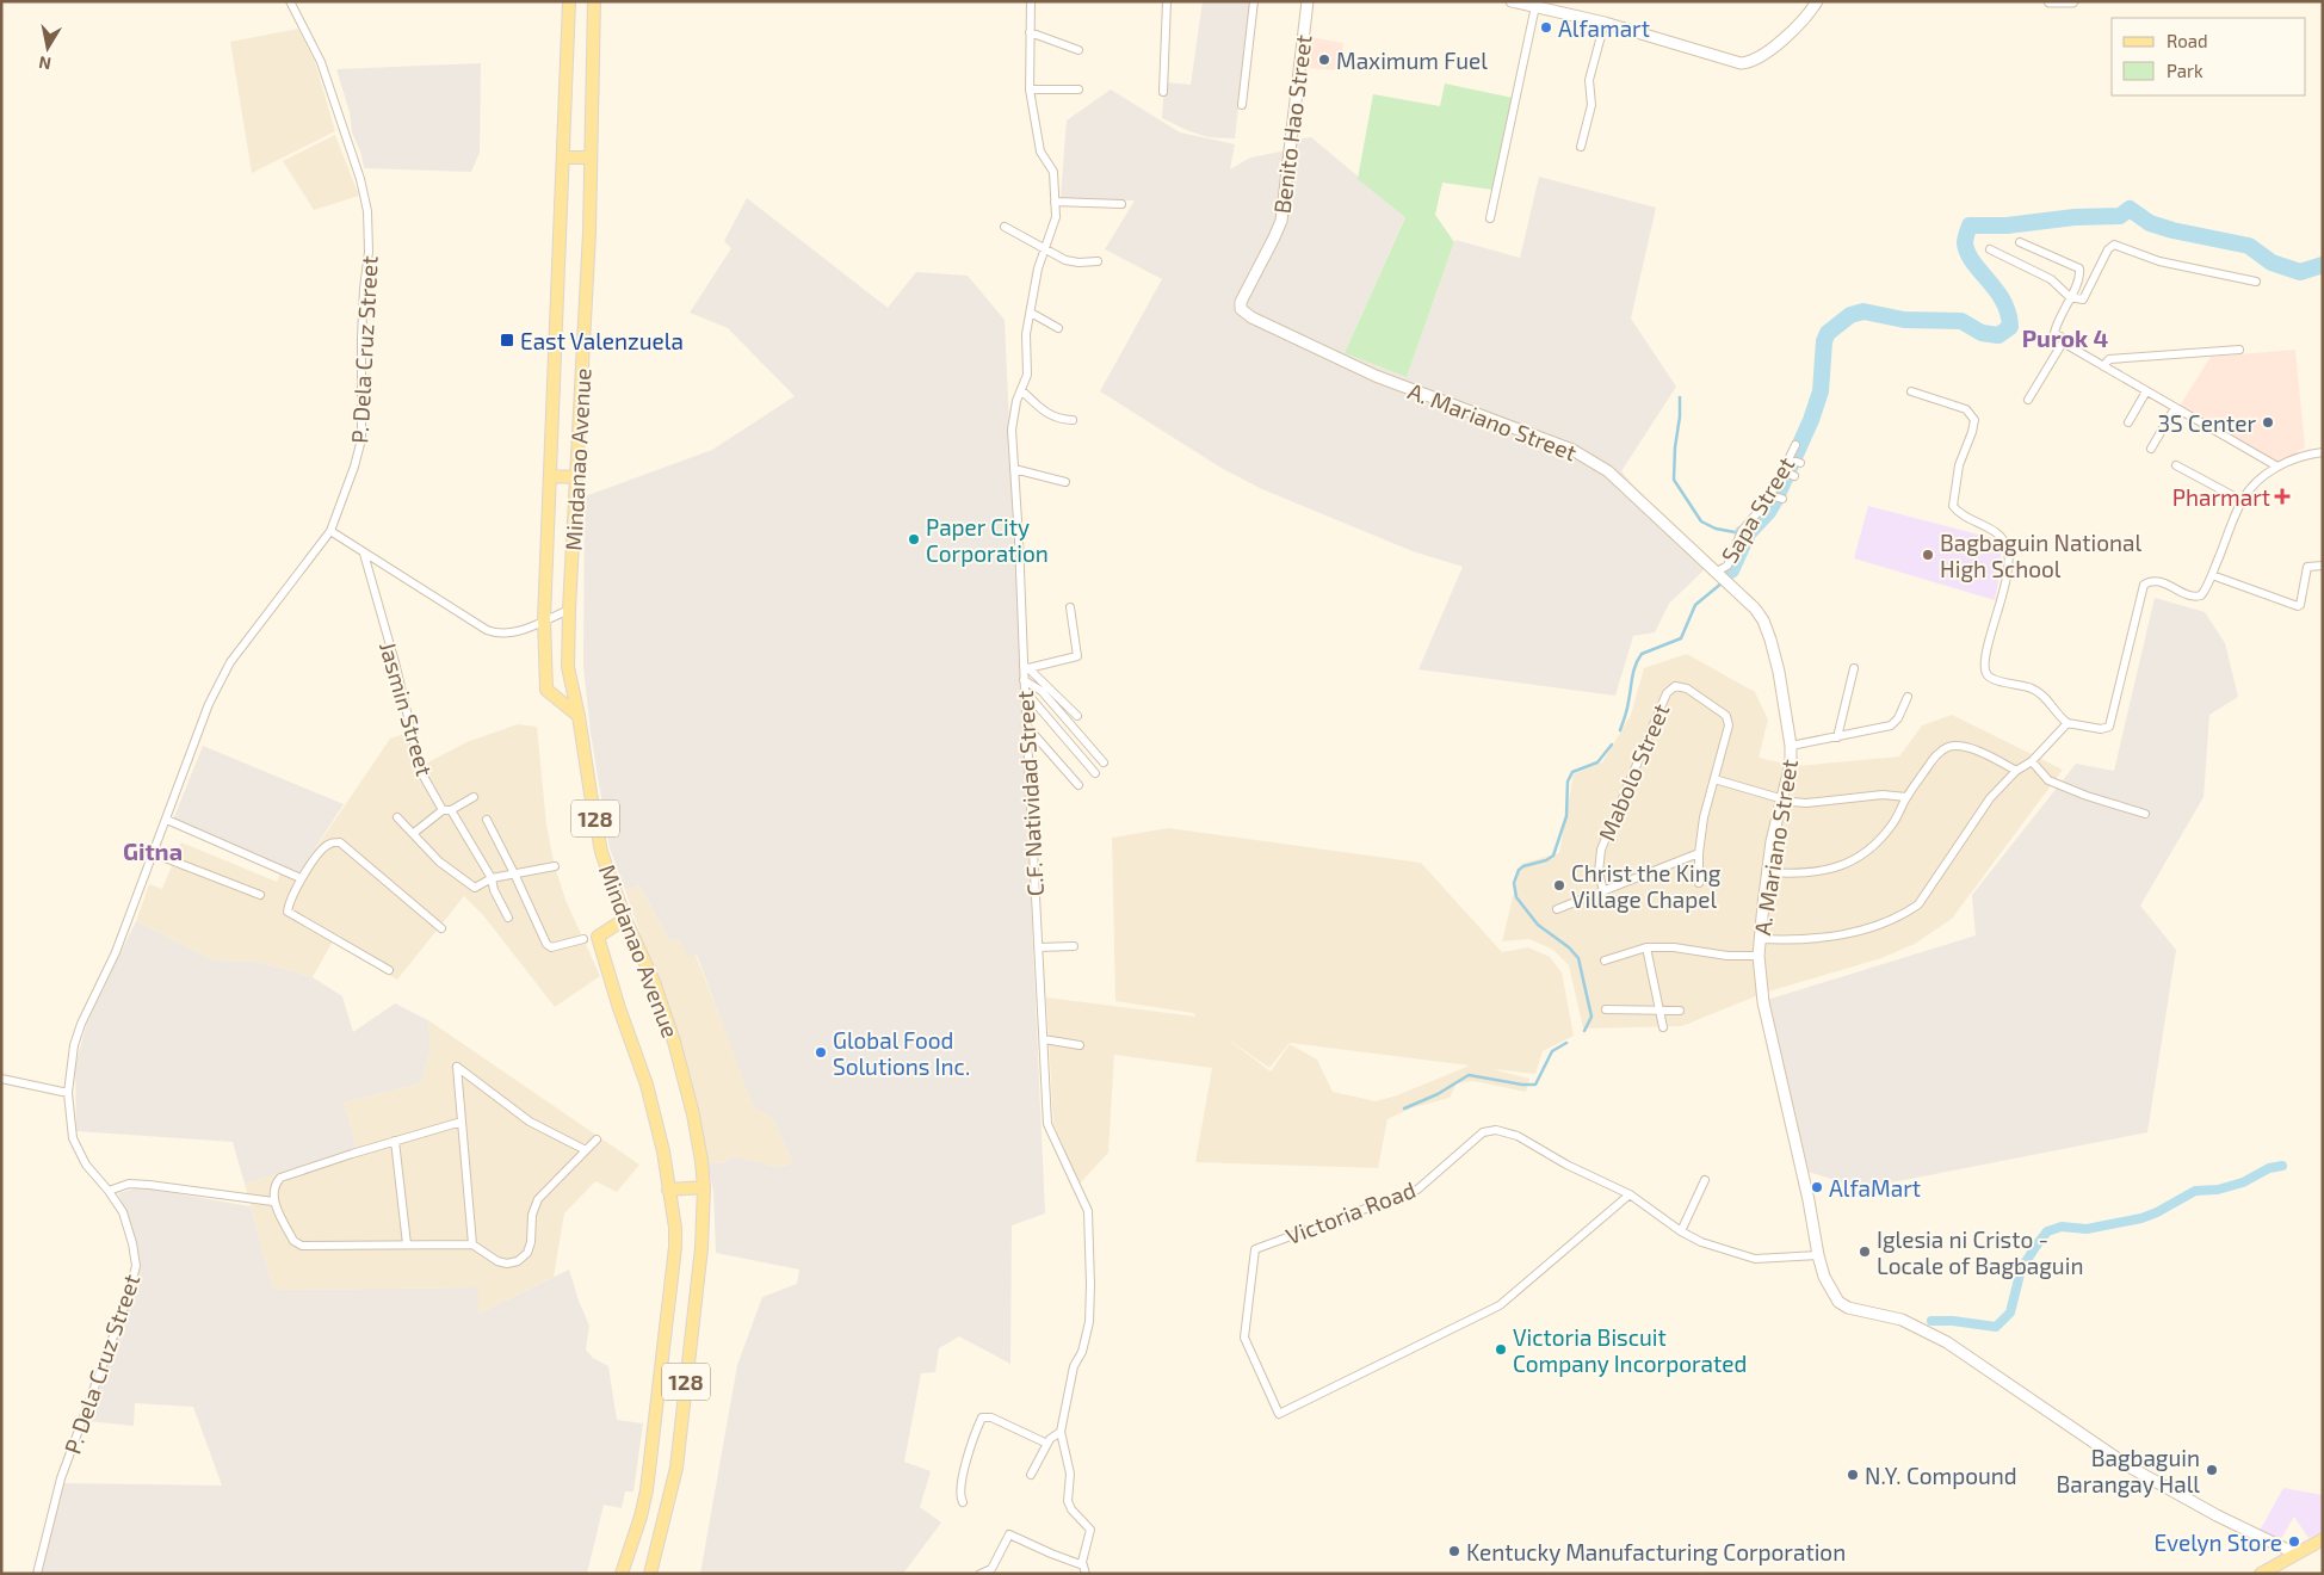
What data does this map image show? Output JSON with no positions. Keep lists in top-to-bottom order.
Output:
{
  "streets": {
    "main road": ["Mindanao Avenue", "128"],
    "street": [
      "Benito Hao Street",
      "P. Dela Cruz Street",
      "A. Mariano Street",
      "Sapa Street",
      "Jasmin Street",
      "Mabolo Street",
      "C.F. Natividad Street",
      "Victoria Road"
    ]
  },
  "crossings": [
    ["Benito Hao Street", "A. Mariano Street"],
    ["A. Mariano Street", "Sapa Street"],
    ["A. Mariano Street", "Victoria Road"]
  ],
  "districts": ["Purok 4", "Gitna"],
  "places": {
    "other": [
      "Alfamart",
      "Maximum Fuel",
      "3S Center",
      "Paper City Corporation",
      "Bagbaguin National High School",
      "Christ the King Village Chapel",
      "Global Food Solutions Inc.",
      "AlfaMart",
      "Iglesia ni Cristo - Locale of Bagbaguin",
      "Victoria Biscuit Company Incorporated",
      "Bagbaguin Barangay Hall",
      "N.Y. Compound",
      "Evelyn Store",
      "Kentucky Manufacturing Corporation"
    ],
    "transit": ["East Valenzuela"],
    "health": ["Pharmart"]
  },
  "legend": ["Road", "Park"],
  "north": "bottom"
}
